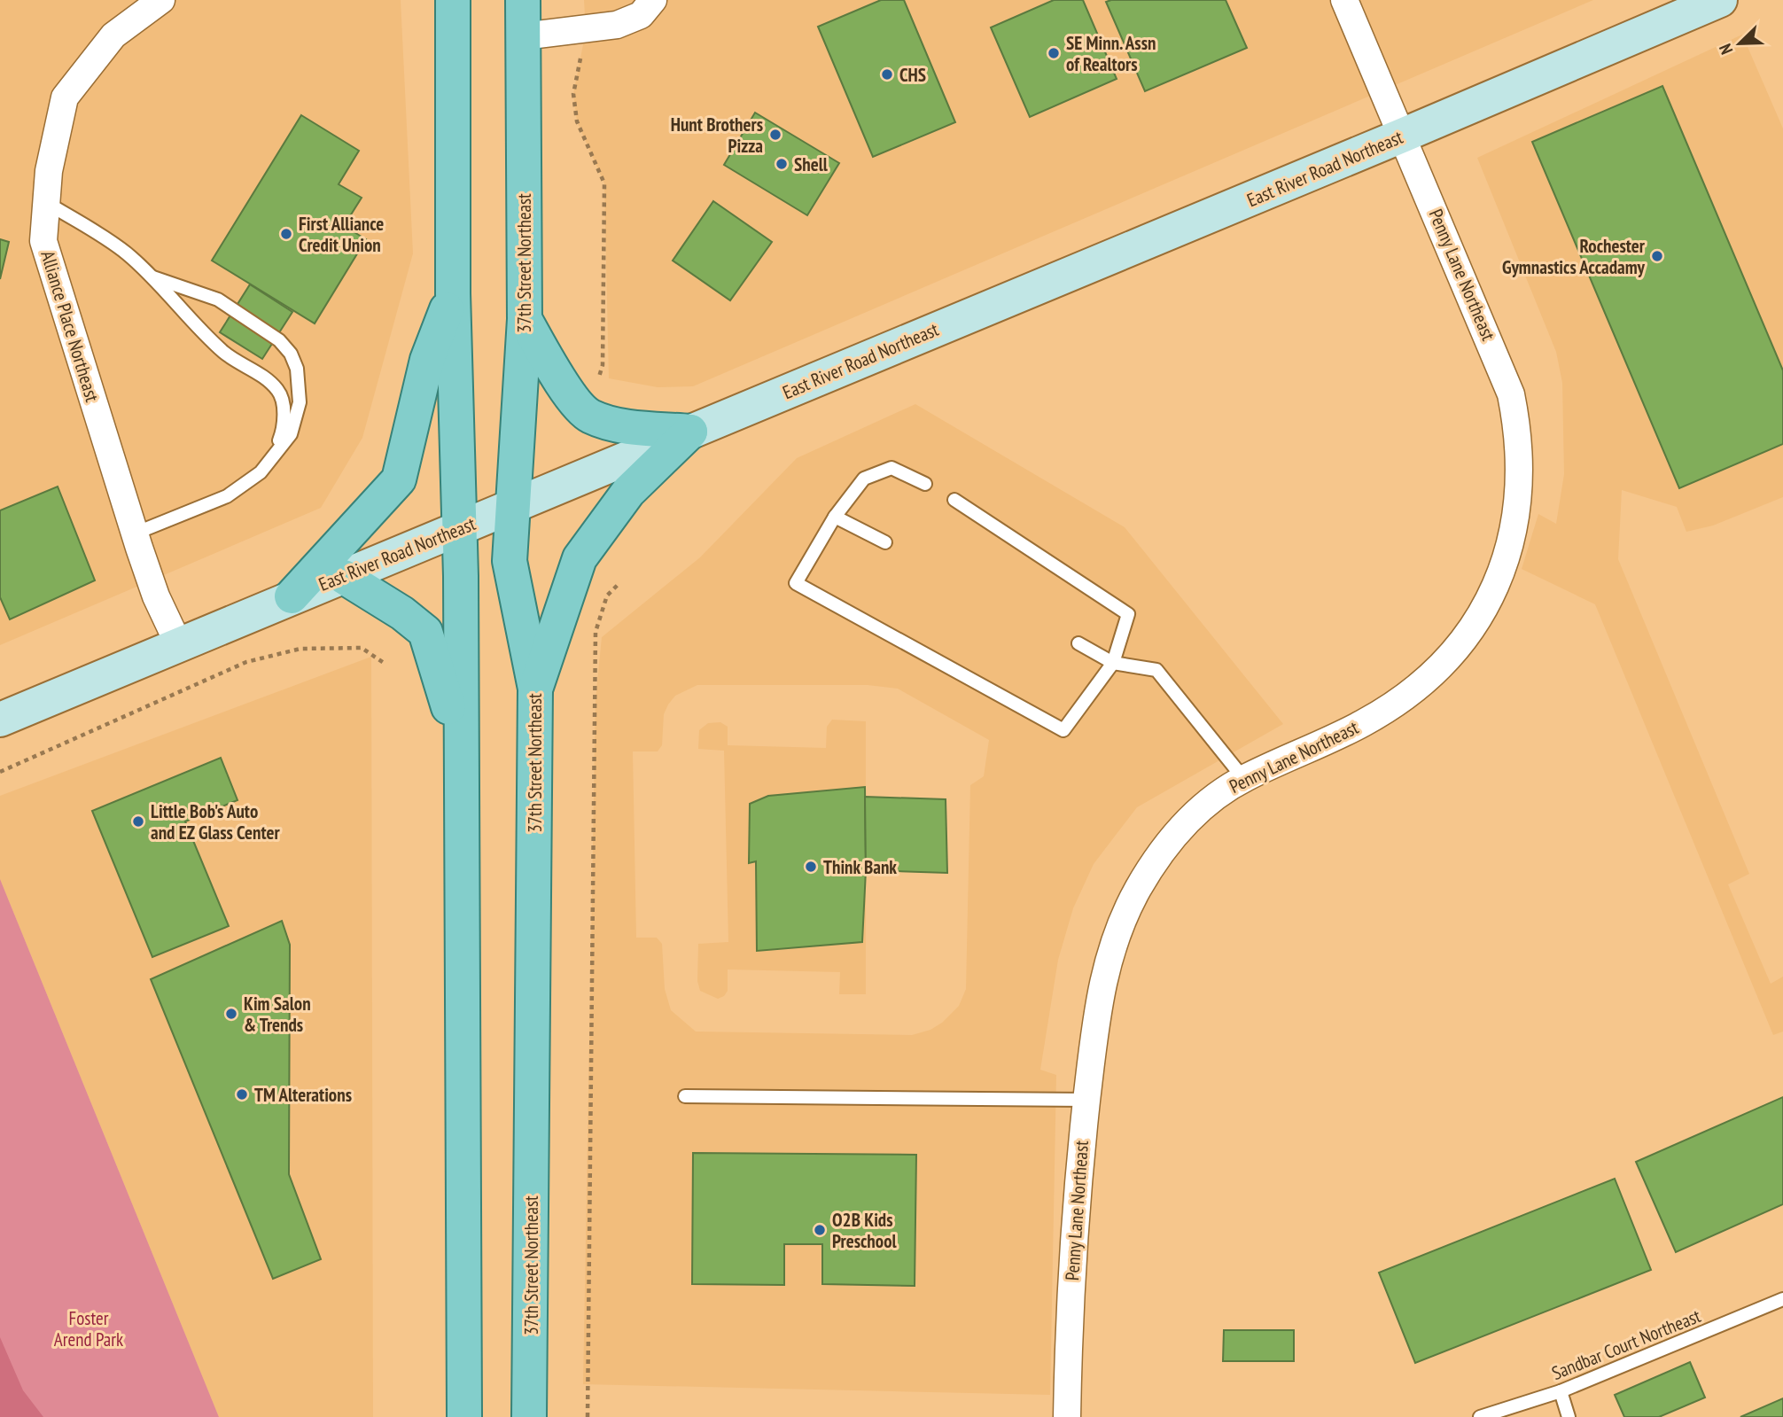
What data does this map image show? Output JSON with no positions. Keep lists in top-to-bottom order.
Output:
{
  "streets": {
    "main road": ["37th Street Northeast"],
    "street": ["East River Road Northeast", "Penny Lane Northeast", "Alliance Place Northeast"],
    "lane": ["Sandbar Court Northeast"]
  },
  "crossings": [
    ["East River Road Northeast", "37th Street Northeast"],
    ["East River Road Northeast", "Penny Lane Northeast"],
    ["East River Road Northeast", "Alliance Place Northeast"]
  ],
  "parks": ["Foster Arend Park"],
  "places": [
    "SE Minn. Assn of Realtors",
    "CHS",
    "Hunt Brothers Pizza",
    "Shell",
    "First Alliance Credit Union",
    "Rochester Gymnastics Accadamy",
    "Little Bob's Auto and EZ Glass Center",
    "Think Bank",
    "Kim Salon & Trends",
    "TM Alterations",
    "O2B Kids Preschool"
  ],
  "north": "bottom left"
}
